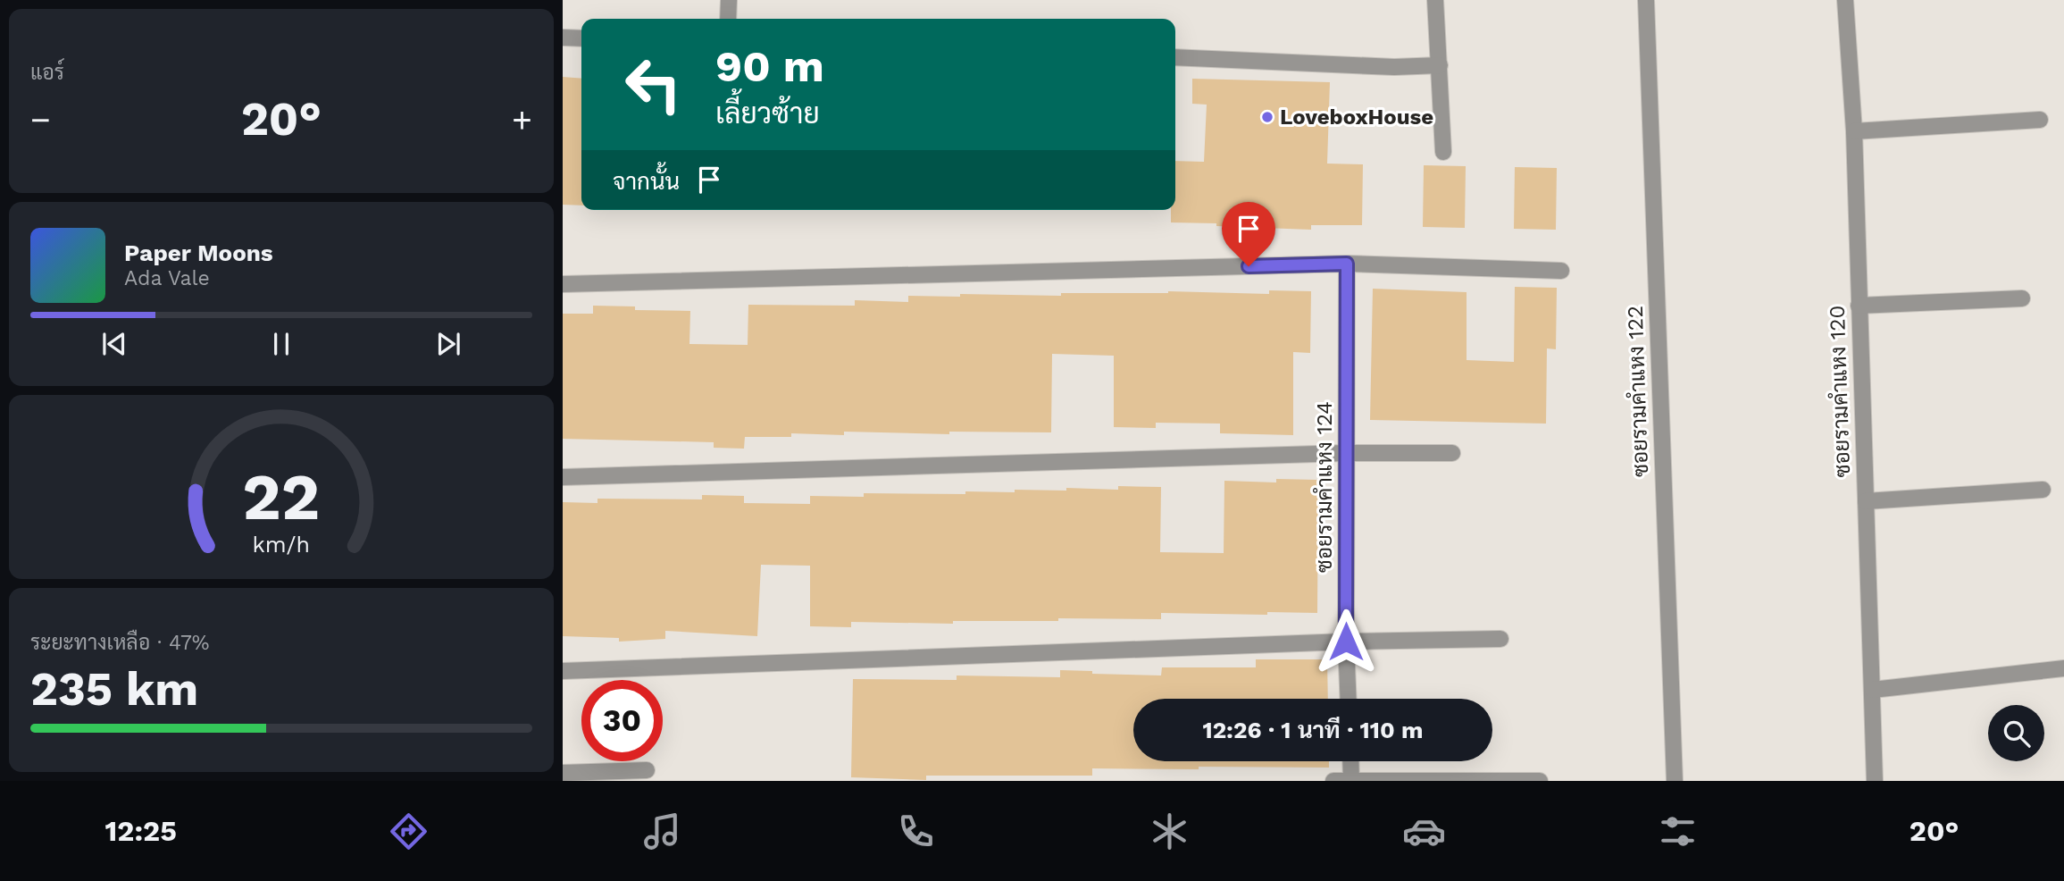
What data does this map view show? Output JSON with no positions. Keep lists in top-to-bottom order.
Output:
{
  "streets": {
    "street": ["ซอยรามคำแหง 122", "ซอยรามคำแหง 120", "ซอยรามคำแหง 124"]
  },
  "places": ["LoveboxHouse"],
  "page": {
    "tile": [
      "แอร์",
      ["ระยะทางเหลือ · 47%", "235 km"]
    ],
    "turn": ["90 m", "เลี้ยวซ้าย"],
    "heat": ["−", "20°", "+"],
    "then": "จากนั้น",
    "song": ["Paper Moons", "Ada Vale"],
    "limit": "30",
    "trip": "12:26 · 1 นาที · 110 m",
    "tabs": ["12:25", "20°"],
    "gauge": ["22", "km/h"]
  }
}
